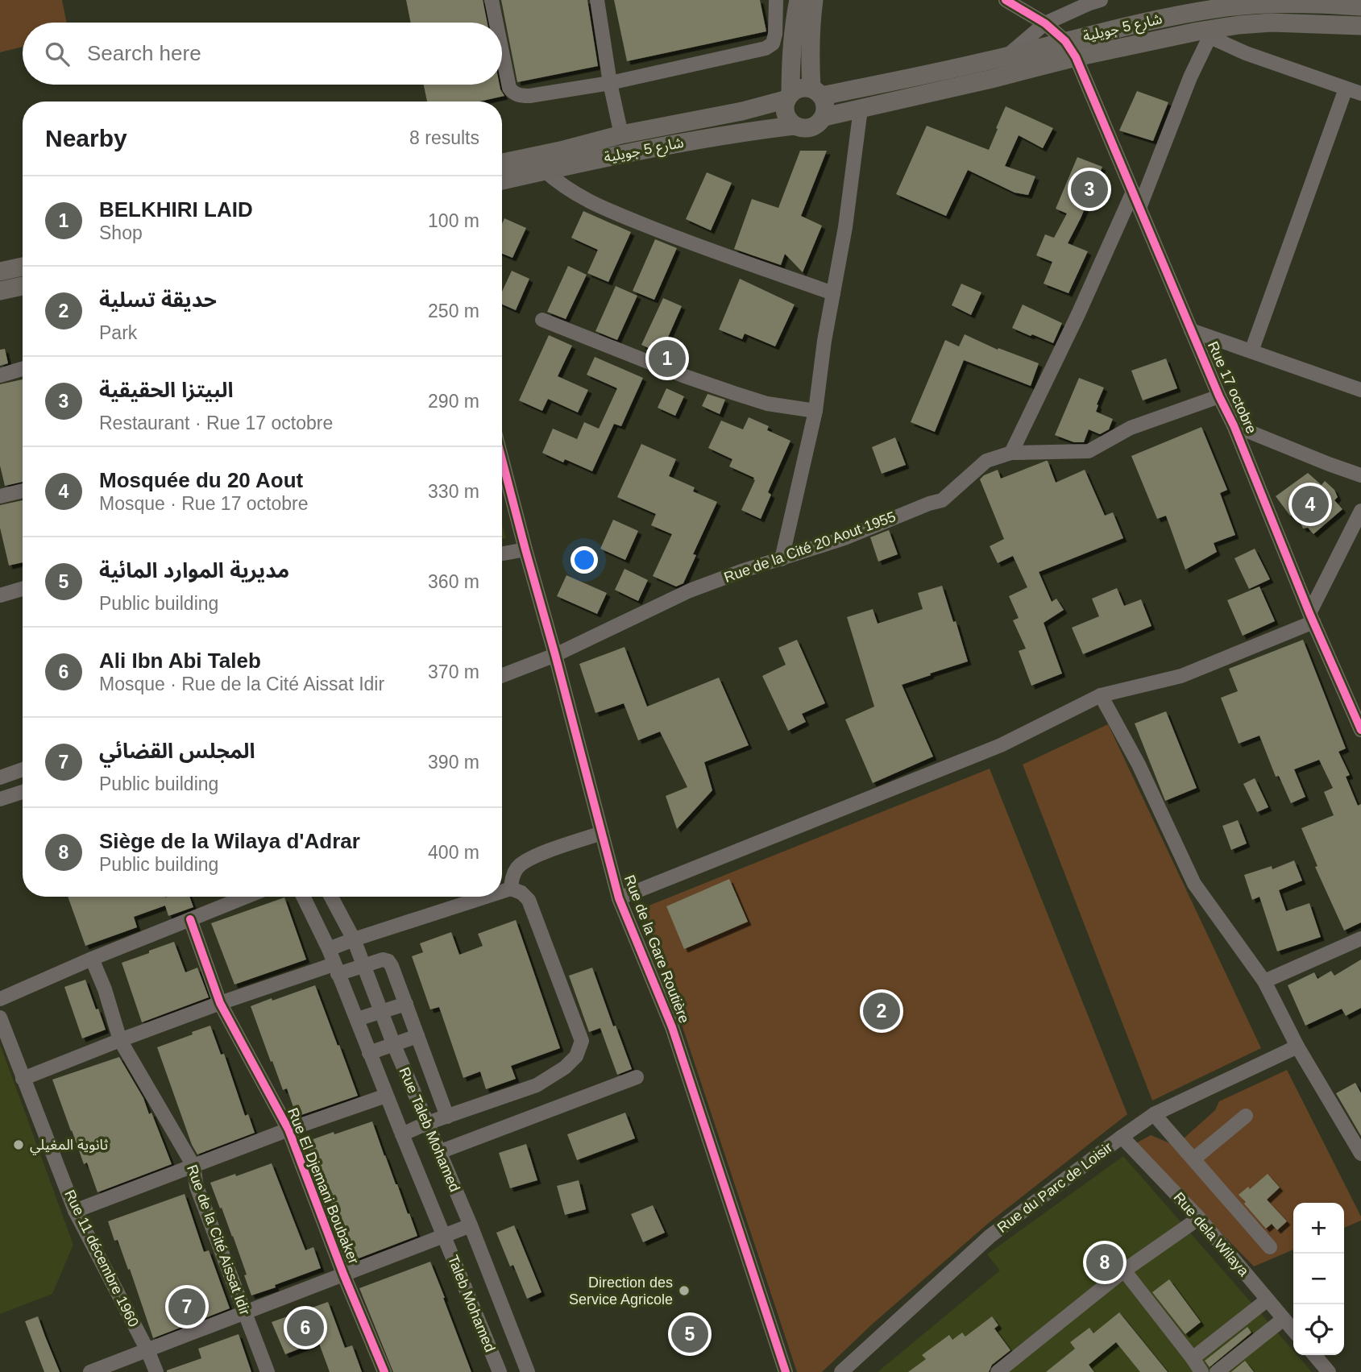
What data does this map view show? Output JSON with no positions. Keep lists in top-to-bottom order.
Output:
{
  "streets": {
    "main road": ["شارع 5 جويلية"],
    "street": [
      "Rue 17 octobre",
      "Rue de la Cité 20 Aout 1955",
      "Rue de la Gare Routière",
      "Rue Taleb Mohamed",
      "Rue El Djemani Boubaker",
      "Rue du Parc de Loisir",
      "Rue dela Wilaya",
      "Rue de la Cité Aissat Idir",
      "Rue 11 décembre 1960",
      "Taleb Mohamed"
    ]
  },
  "crossings": [
    ["شارع 5 جويلية", "Rue 17 octobre"],
    ["Rue 17 octobre", "Rue de la Cité 20 Aout 1955"],
    ["Rue de la Cité 20 Aout 1955", "Rue de la Gare Routière"],
    ["Rue Taleb Mohamed", "Taleb Mohamed"],
    ["Rue du Parc de Loisir", "Rue dela Wilaya"]
  ],
  "places": ["ثانوية المغيلي", "Direction des Service Agricole"],
  "page": {
    "search": "Search here",
    "heading": ["Nearby", "8 results"],
    "pins": [
      "3",
      "1",
      "4",
      "2",
      "8",
      "7",
      "6",
      "5"
    ],
    "list": [
      {
        "mark": "1",
        "name": "BELKHIRI LAID",
        "note": "Shop",
        "value": "100 m"
      },
      {
        "mark": "2",
        "name": "حديقة تسلية",
        "note": "Park",
        "value": "250 m"
      },
      {
        "mark": "3",
        "name": "البيتزا الحقيقية",
        "note": "Restaurant · Rue 17 octobre",
        "value": "290 m"
      },
      {
        "mark": "4",
        "name": "Mosquée du 20 Aout",
        "note": "Mosque · Rue 17 octobre",
        "value": "330 m"
      },
      {
        "mark": "5",
        "name": "مديرية الموارد المائية",
        "note": "Public building",
        "value": "360 m"
      },
      {
        "mark": "6",
        "name": "Ali Ibn Abi Taleb",
        "note": "Mosque · Rue de la Cité Aissat Idir",
        "value": "370 m"
      },
      {
        "mark": "7",
        "name": "المجلس القضائي",
        "note": "Public building",
        "value": "390 m"
      },
      {
        "mark": "8",
        "name": "Siège de la Wilaya d'Adrar",
        "note": "Public building",
        "value": "400 m"
      }
    ],
    "map_buttons": ["+", "−"]
  }
}
